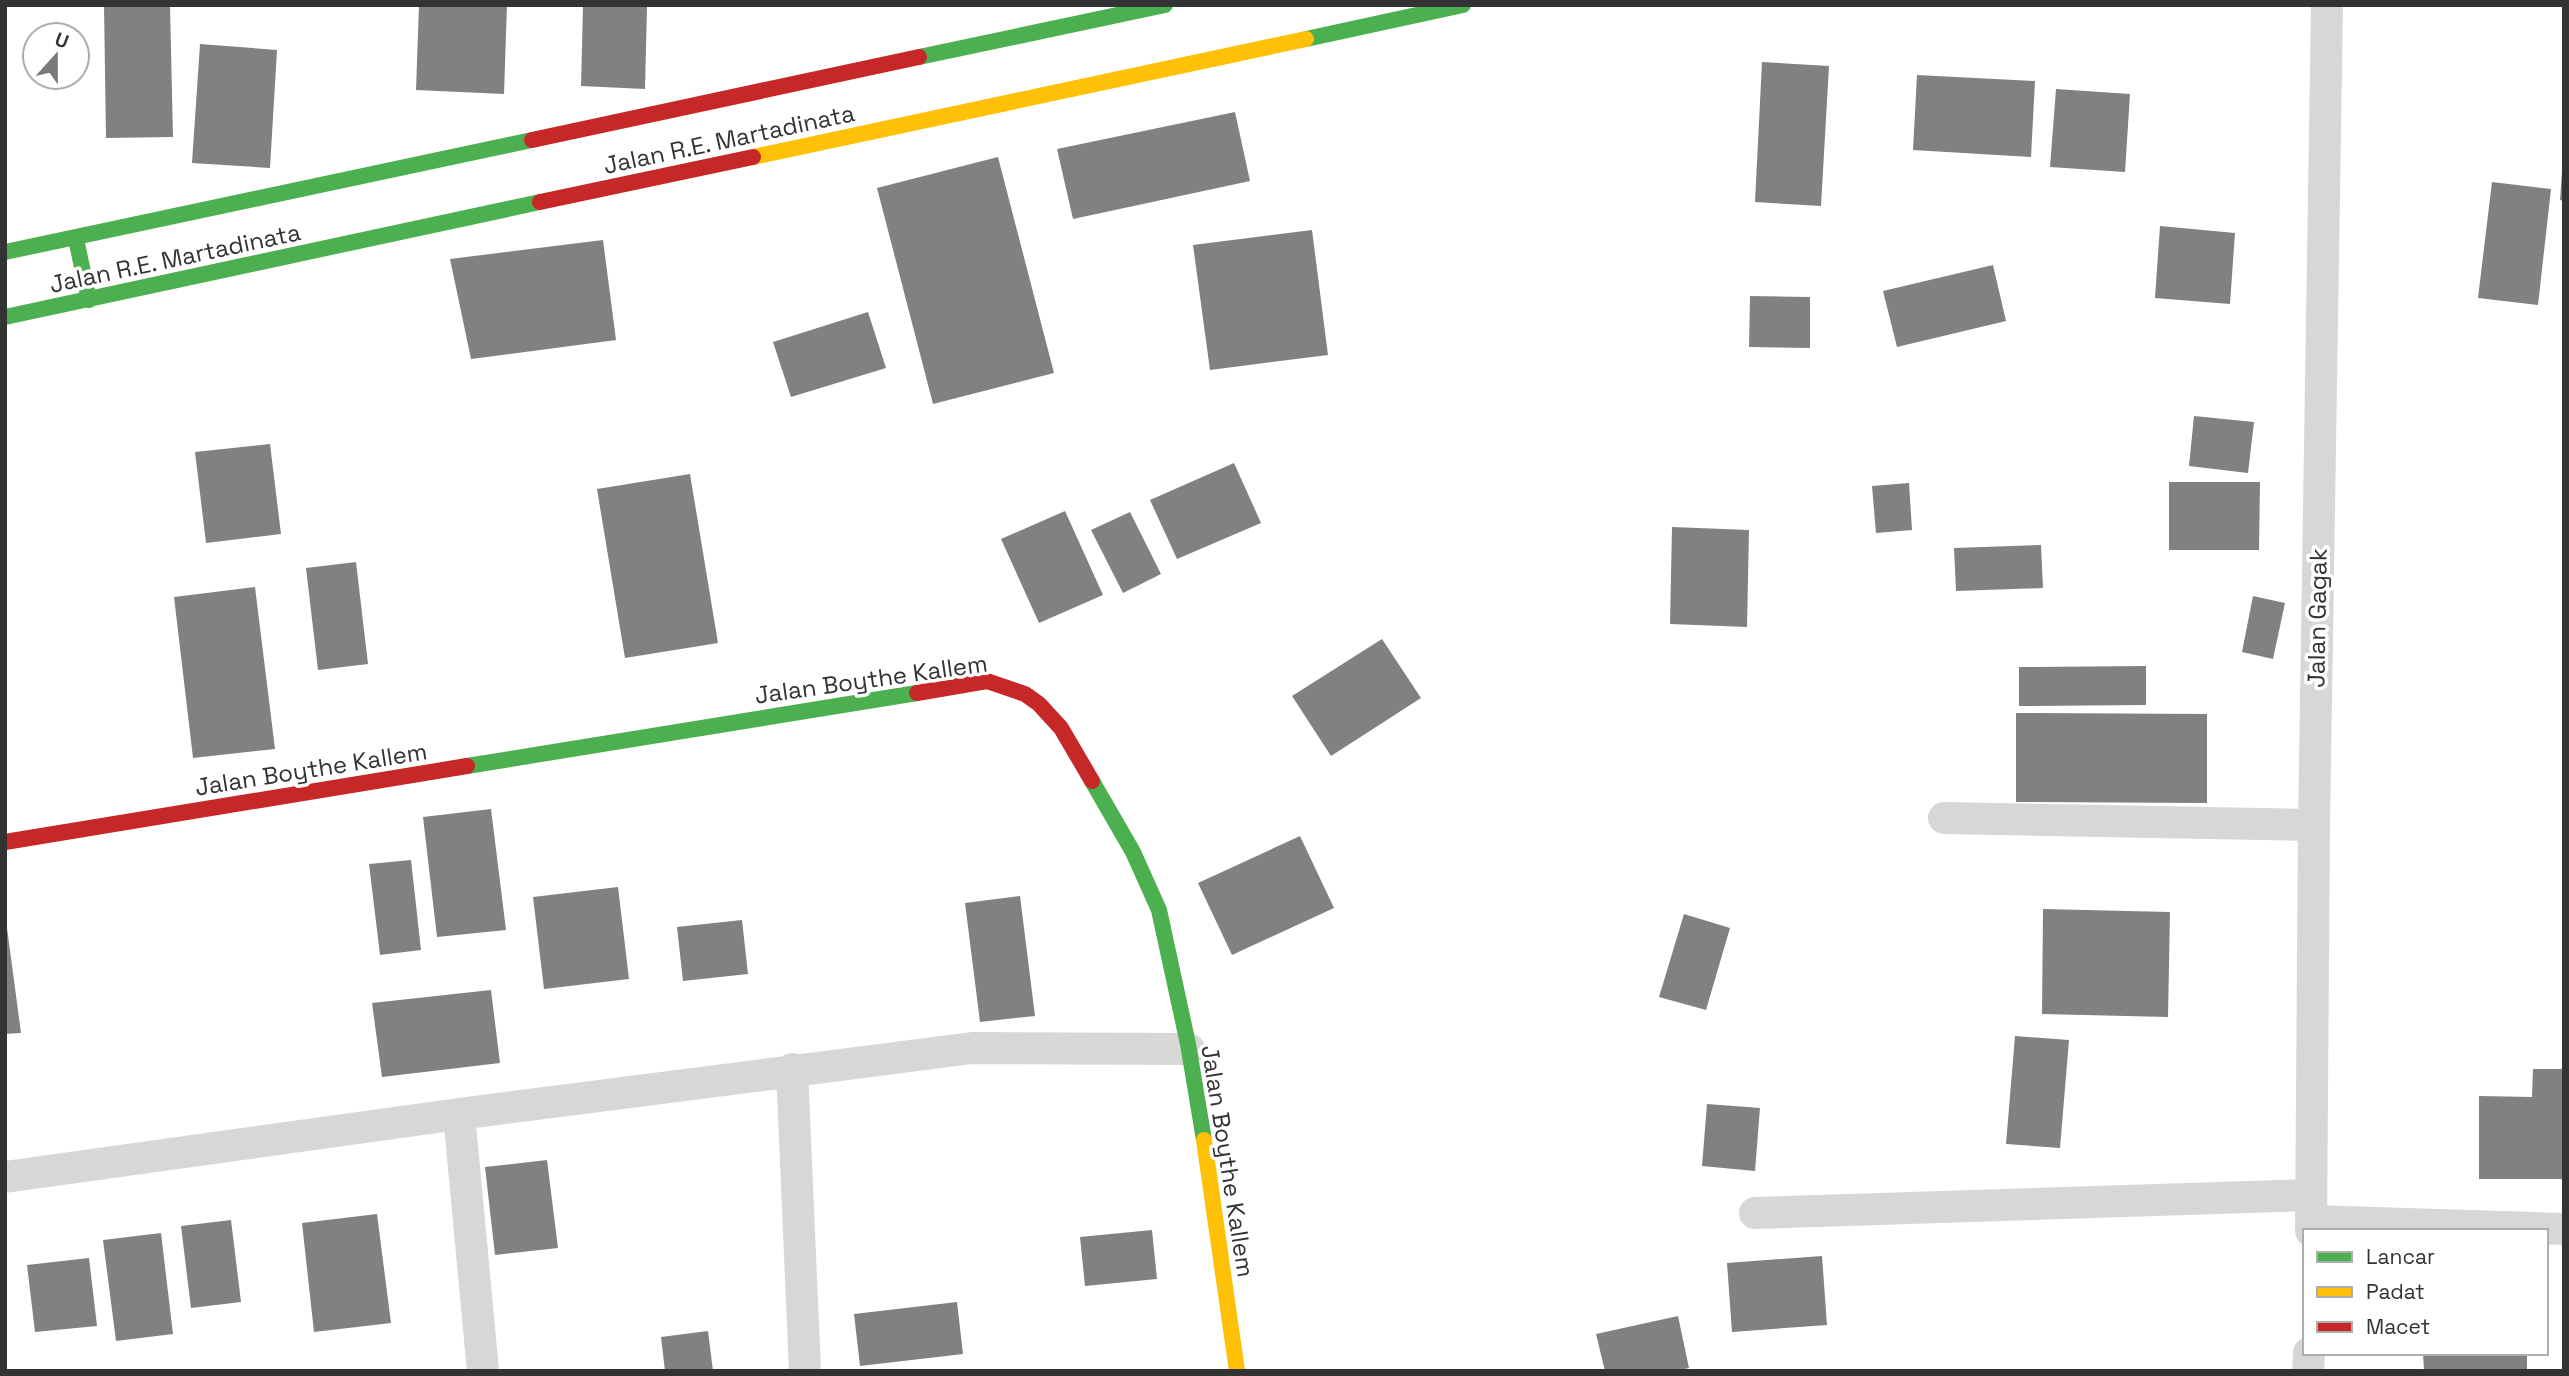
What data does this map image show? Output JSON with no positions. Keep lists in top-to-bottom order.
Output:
{
  "streets": {
    "main road": ["Jalan R.E. Martadinata", "Jalan Boythe Kallem"],
    "street": ["Jalan Gagak"]
  },
  "legend": ["Lancar", "Padat", "Macet"],
  "north": "top"
}
